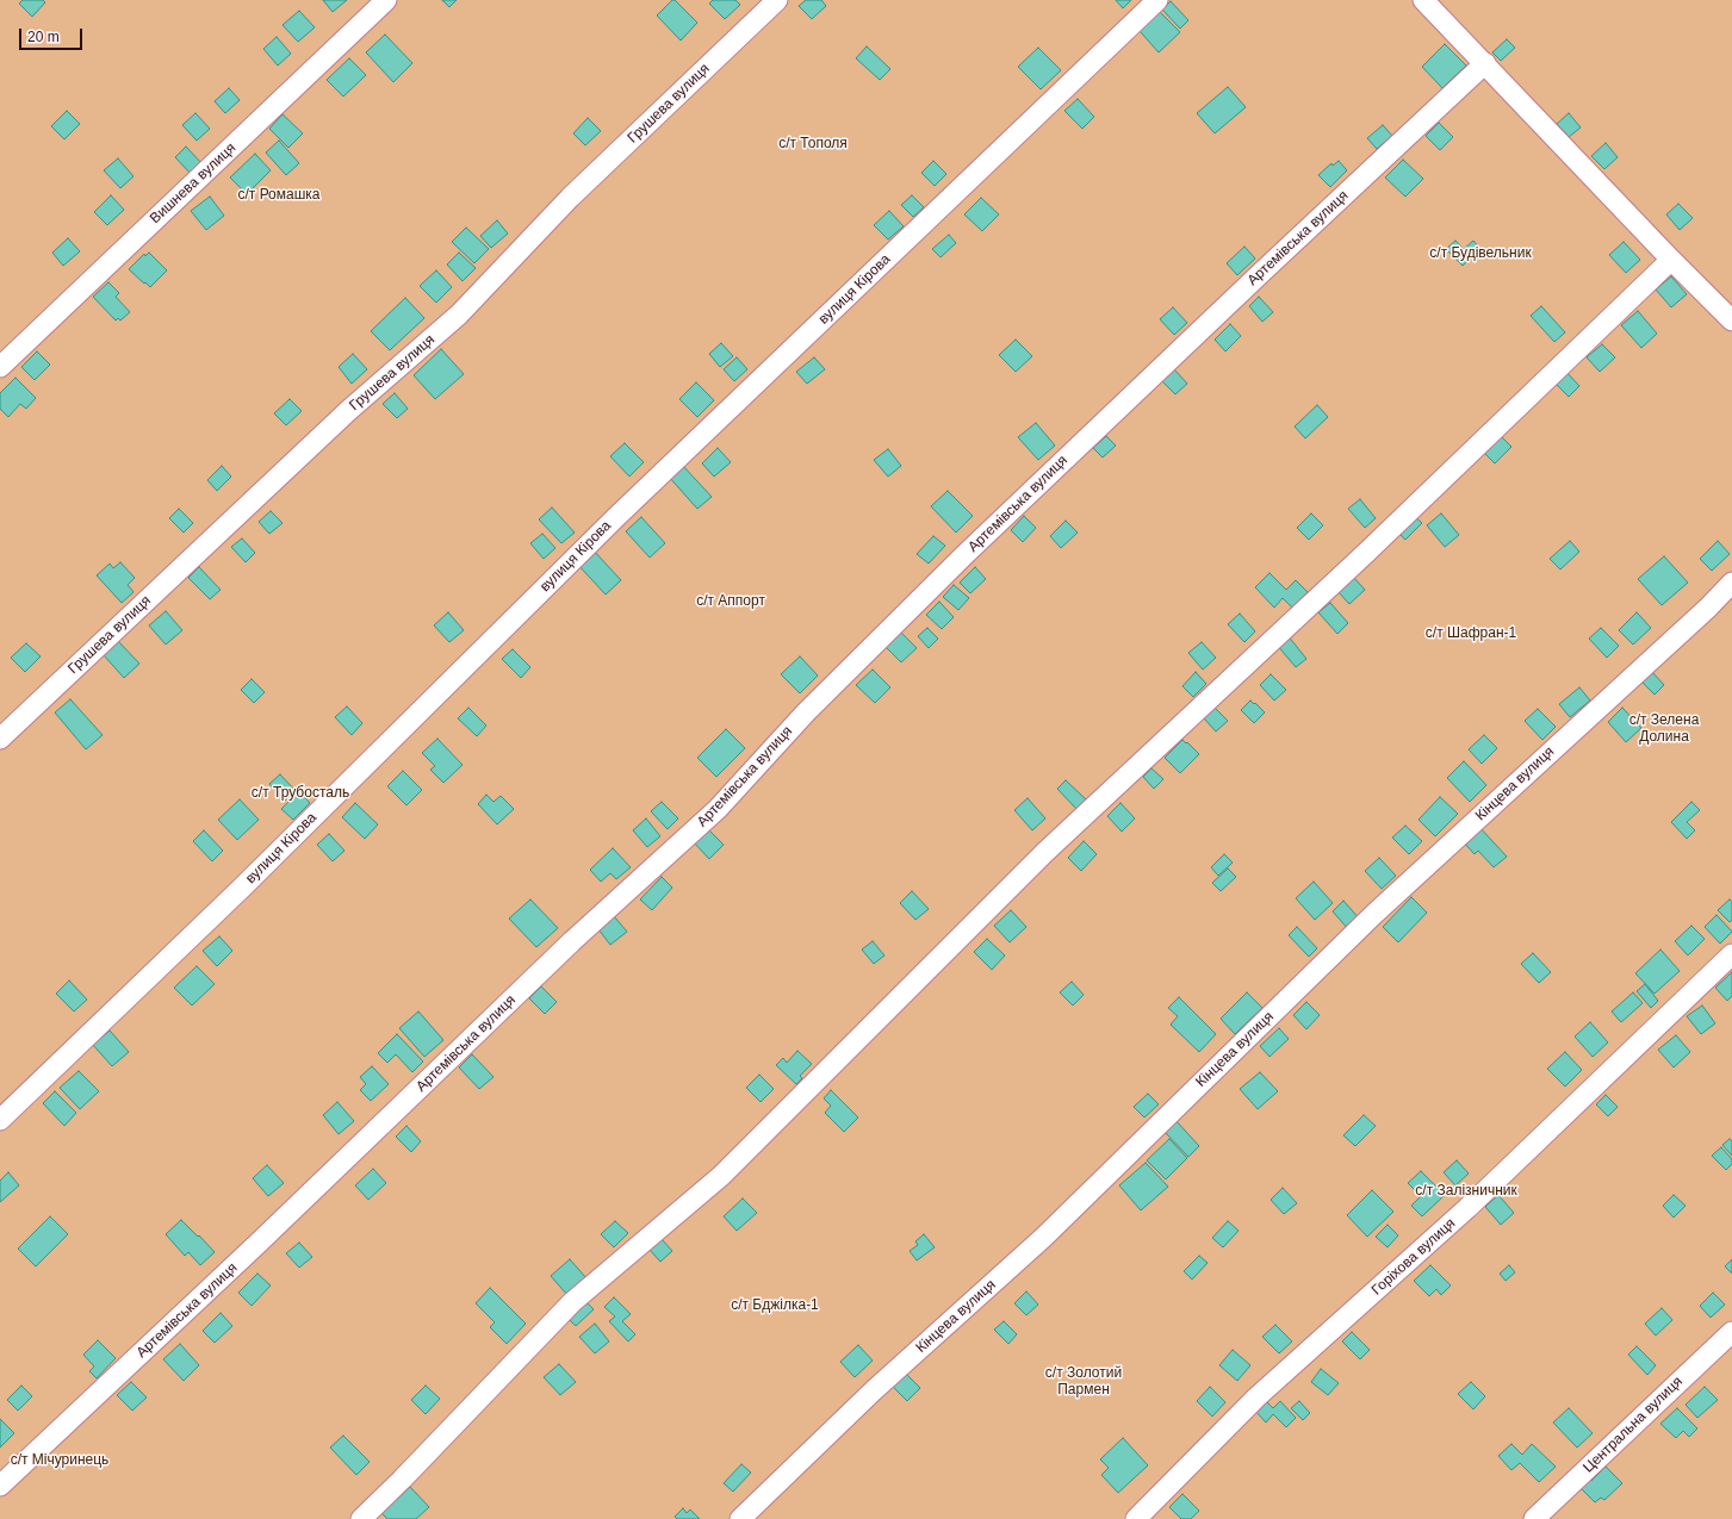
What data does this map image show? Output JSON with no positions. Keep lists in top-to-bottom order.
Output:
{
  "streets": {
    "street": [
      "Грушева вулиця",
      "Вишнева вулиця",
      "Артемівська вулиця",
      "вулиця Кірова",
      "Кінцева вулиця",
      "Горіхова вулиця",
      "Центральна вулиця"
    ]
  },
  "parks": [
    "с/т Тополя",
    "с/т Ромашка",
    "с/т Будівельник",
    "с/т Аппорт",
    "с/т Шафран-1",
    "с/т Зелена Долина",
    "с/т Трубосталь",
    "с/т Залізничник",
    "с/т Бджілка-1",
    "с/т Золотий Пармен",
    "с/т Мічуринець"
  ],
  "scale_bar": "20 m"
}
